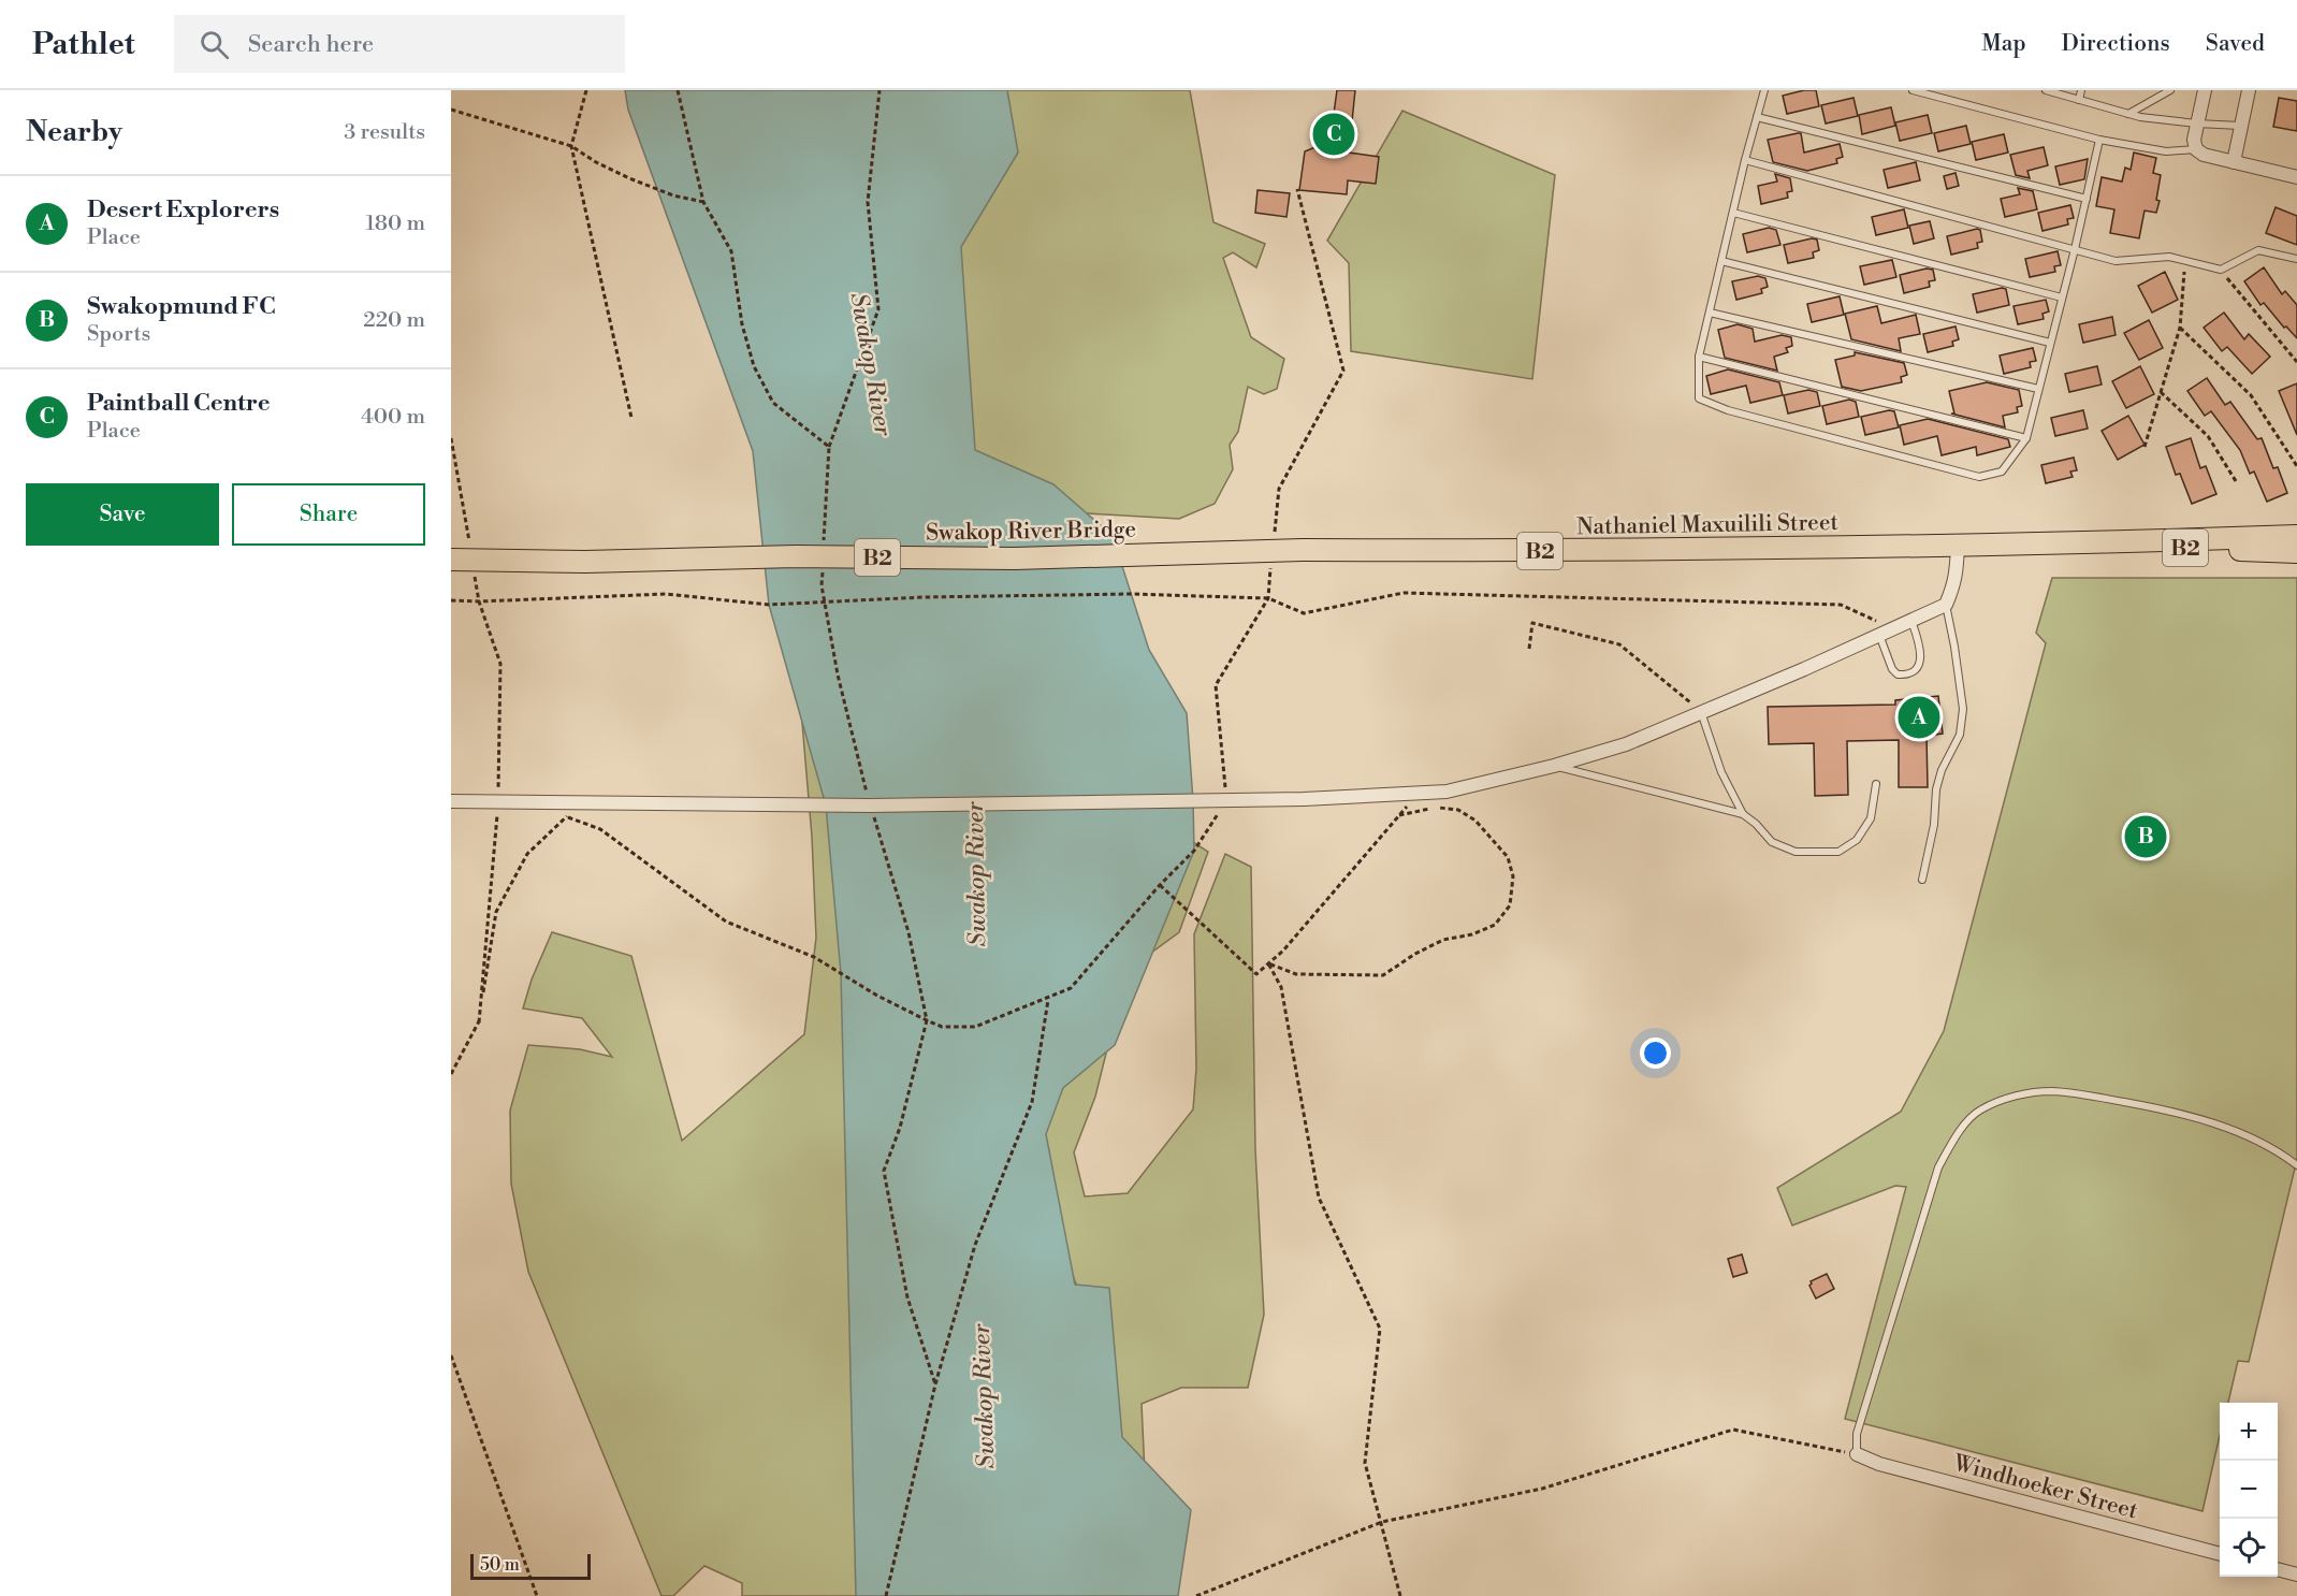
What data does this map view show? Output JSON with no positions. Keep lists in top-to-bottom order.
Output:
{
  "streets": {
    "highway": ["Nathaniel Maxuilili Street", "Swakop River Bridge", "B2"],
    "street": ["Windhoeker Street"]
  },
  "crossings": [
    ["Nathaniel Maxuilili Street", "Swakop River Bridge"]
  ],
  "water": ["Swakop River"],
  "scale_bar": "50 m",
  "page": {
    "header": "Pathlet",
    "search": "Search here",
    "nav": ["Map", "Directions", "Saved"],
    "heading": ["Nearby", "3 results"],
    "pins": ["C", "A", "B"],
    "list": [
      {
        "mark": "A",
        "name": "Desert Explorers",
        "note": "Place",
        "value": "180 m"
      },
      {
        "mark": "B",
        "name": "Swakopmund FC",
        "note": "Sports",
        "value": "220 m"
      },
      {
        "mark": "C",
        "name": "Paintball Centre",
        "note": "Place",
        "value": "400 m"
      }
    ],
    "buttons": ["Save", "Share"],
    "map_buttons": ["+", "−"],
    "scale": "50 m"
  }
}
